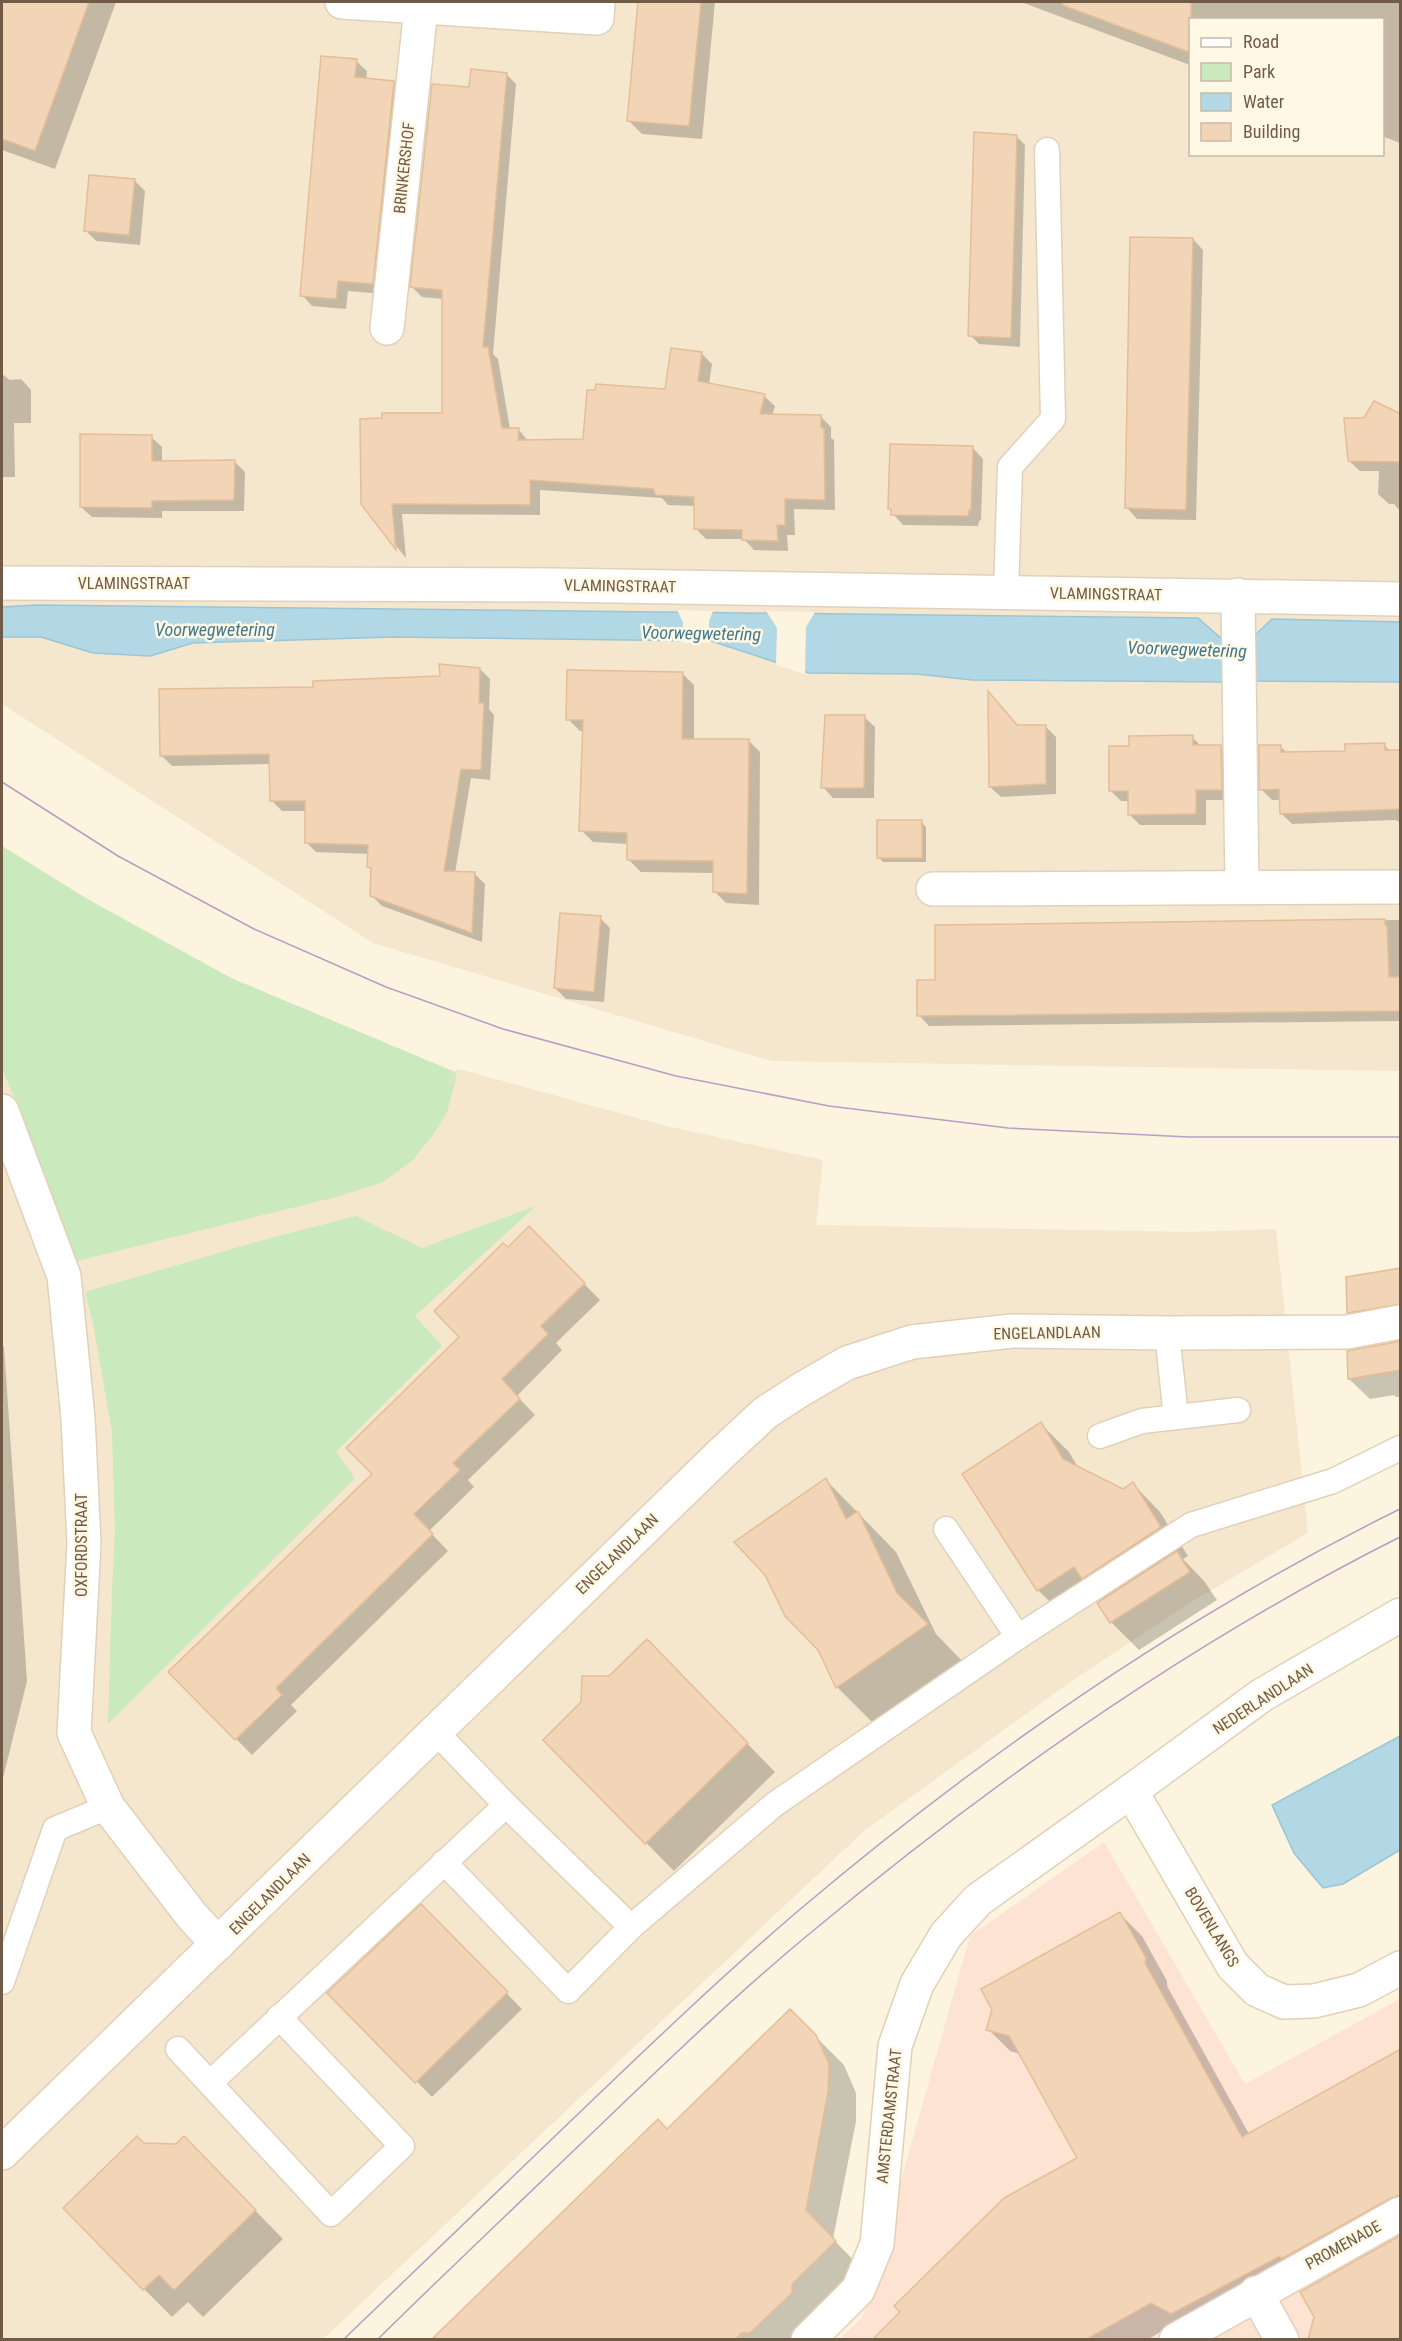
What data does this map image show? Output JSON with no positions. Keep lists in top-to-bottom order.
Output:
{
  "streets": {
    "street": [
      "BRINKERSHOF",
      "VLAMINGSTRAAT",
      "ENGELANDLAAN",
      "OXFORDSTRAAT",
      "NEDERLANDLAAN",
      "BOVENLANGS",
      "AMSTERDAMSTRAAT",
      "PROMENADE"
    ]
  },
  "crossings": [
    ["ENGELANDLAAN", "OXFORDSTRAAT"],
    ["NEDERLANDLAAN", "BOVENLANGS"],
    ["NEDERLANDLAAN", "AMSTERDAMSTRAAT"],
    ["BOVENLANGS", "AMSTERDAMSTRAAT"]
  ],
  "water": ["Voorwegwetering"],
  "legend": [
    "Road",
    "Park",
    "Water",
    "Building"
  ]
}
